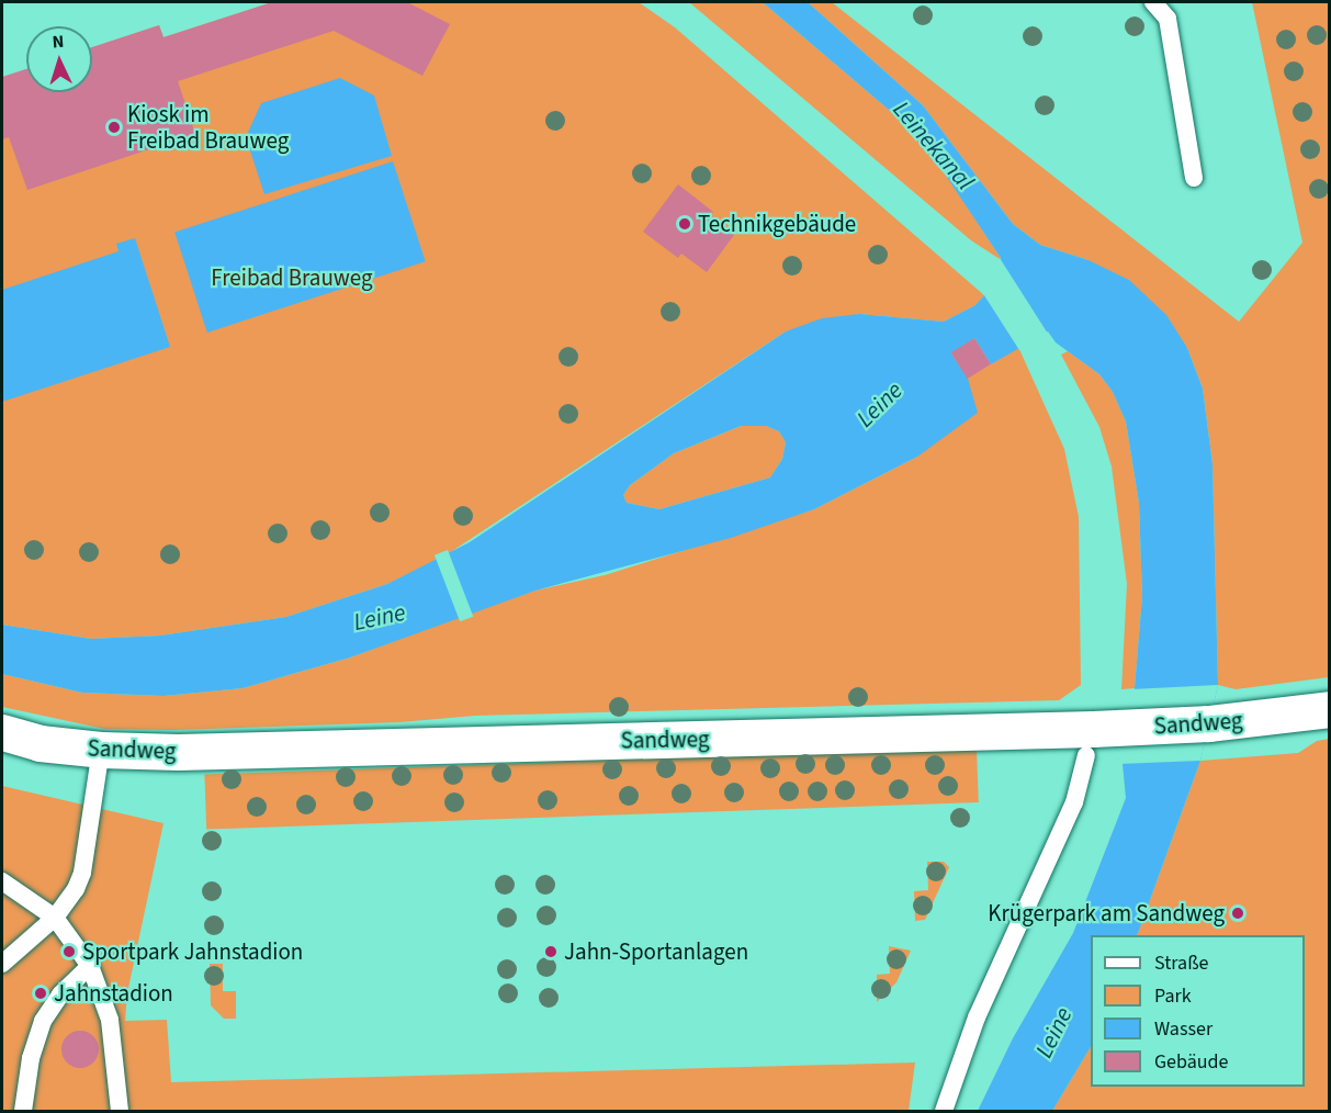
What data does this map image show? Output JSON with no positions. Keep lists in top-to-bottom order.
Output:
{
  "streets": {
    "street": ["Sandweg"]
  },
  "water": ["Leinekanal", "Leine"],
  "parks": ["Freibad Brauweg"],
  "places": [
    "Kiosk im Freibad Brauweg",
    "Technikgebäude",
    "Krügerpark am Sandweg",
    "Sportpark Jahnstadion",
    "Jahn-Sportanlagen",
    "Jahnstadion"
  ],
  "legend": [
    "Straße",
    "Park",
    "Wasser",
    "Gebäude"
  ],
  "north": "top"
}
